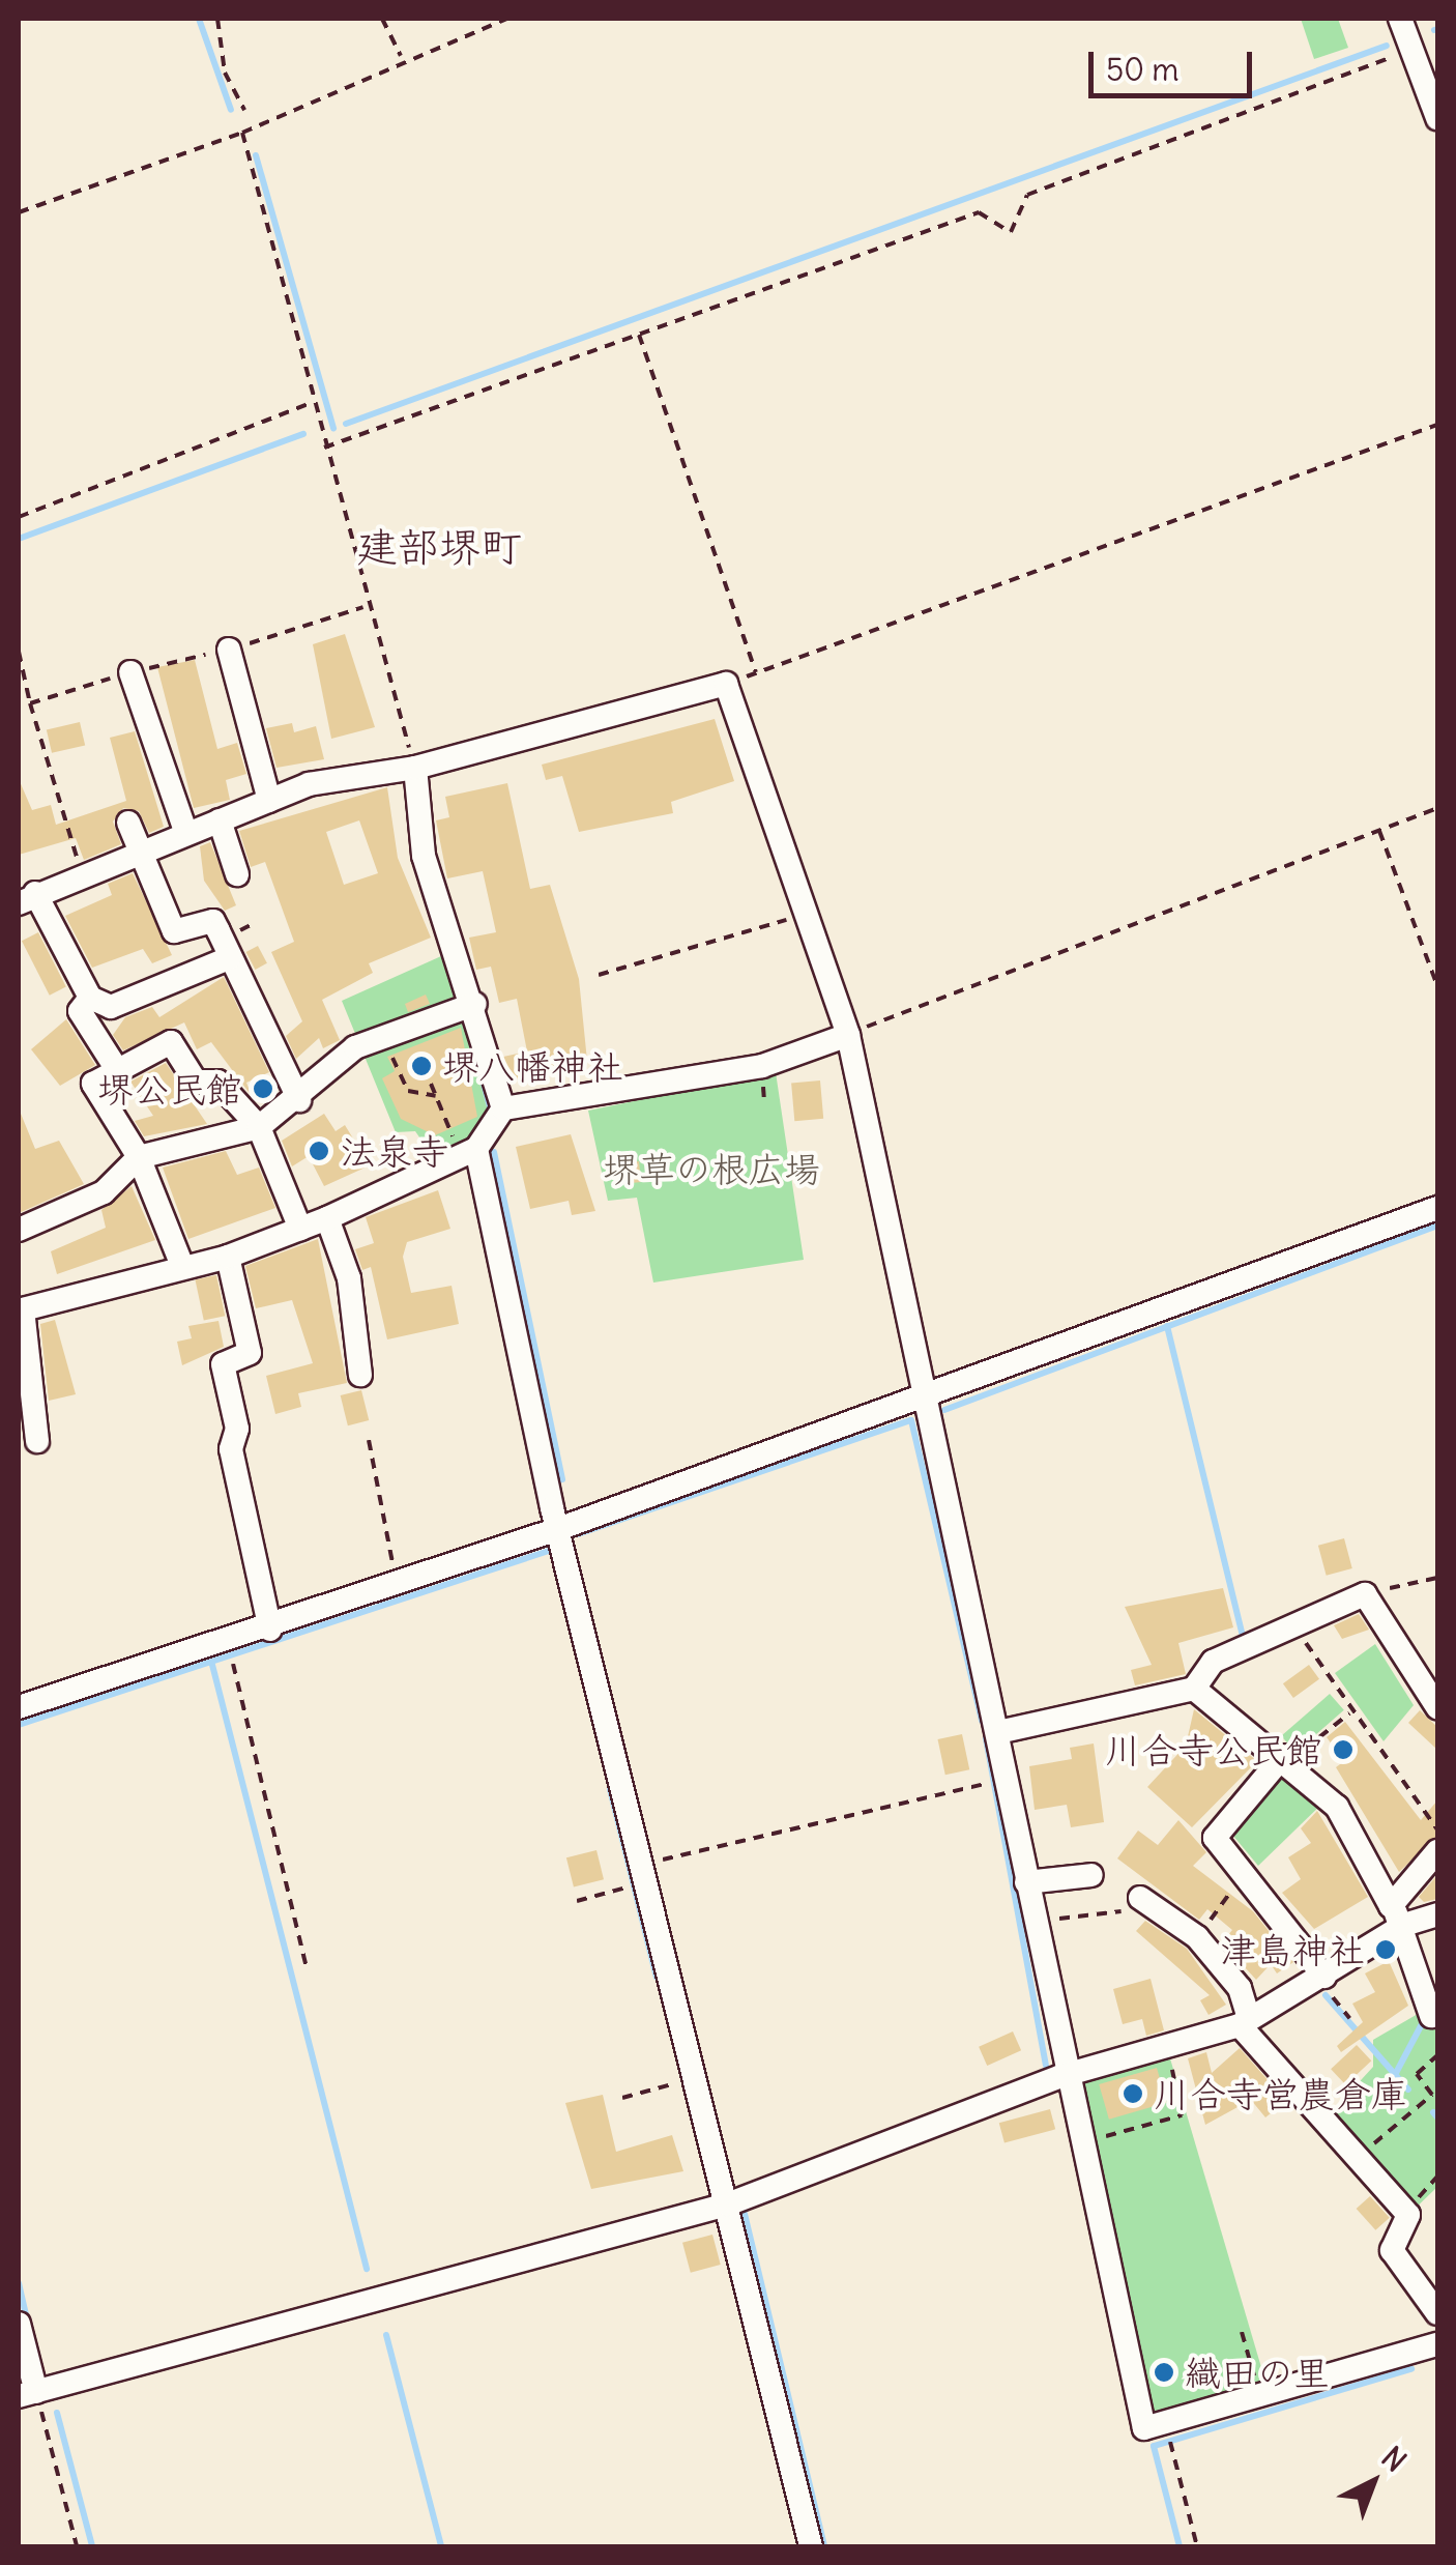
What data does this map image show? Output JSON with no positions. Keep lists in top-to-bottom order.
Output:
{
  "districts": ["建部堺町"],
  "parks": ["堺草の根広場"],
  "places": [
    "堺八幡神社",
    "堺公民館",
    "法泉寺",
    "川合寺公民館",
    "津島神社",
    "川合寺営農倉庫",
    "織田の里"
  ],
  "scale_bar": "50 m",
  "north": "top right"
}
